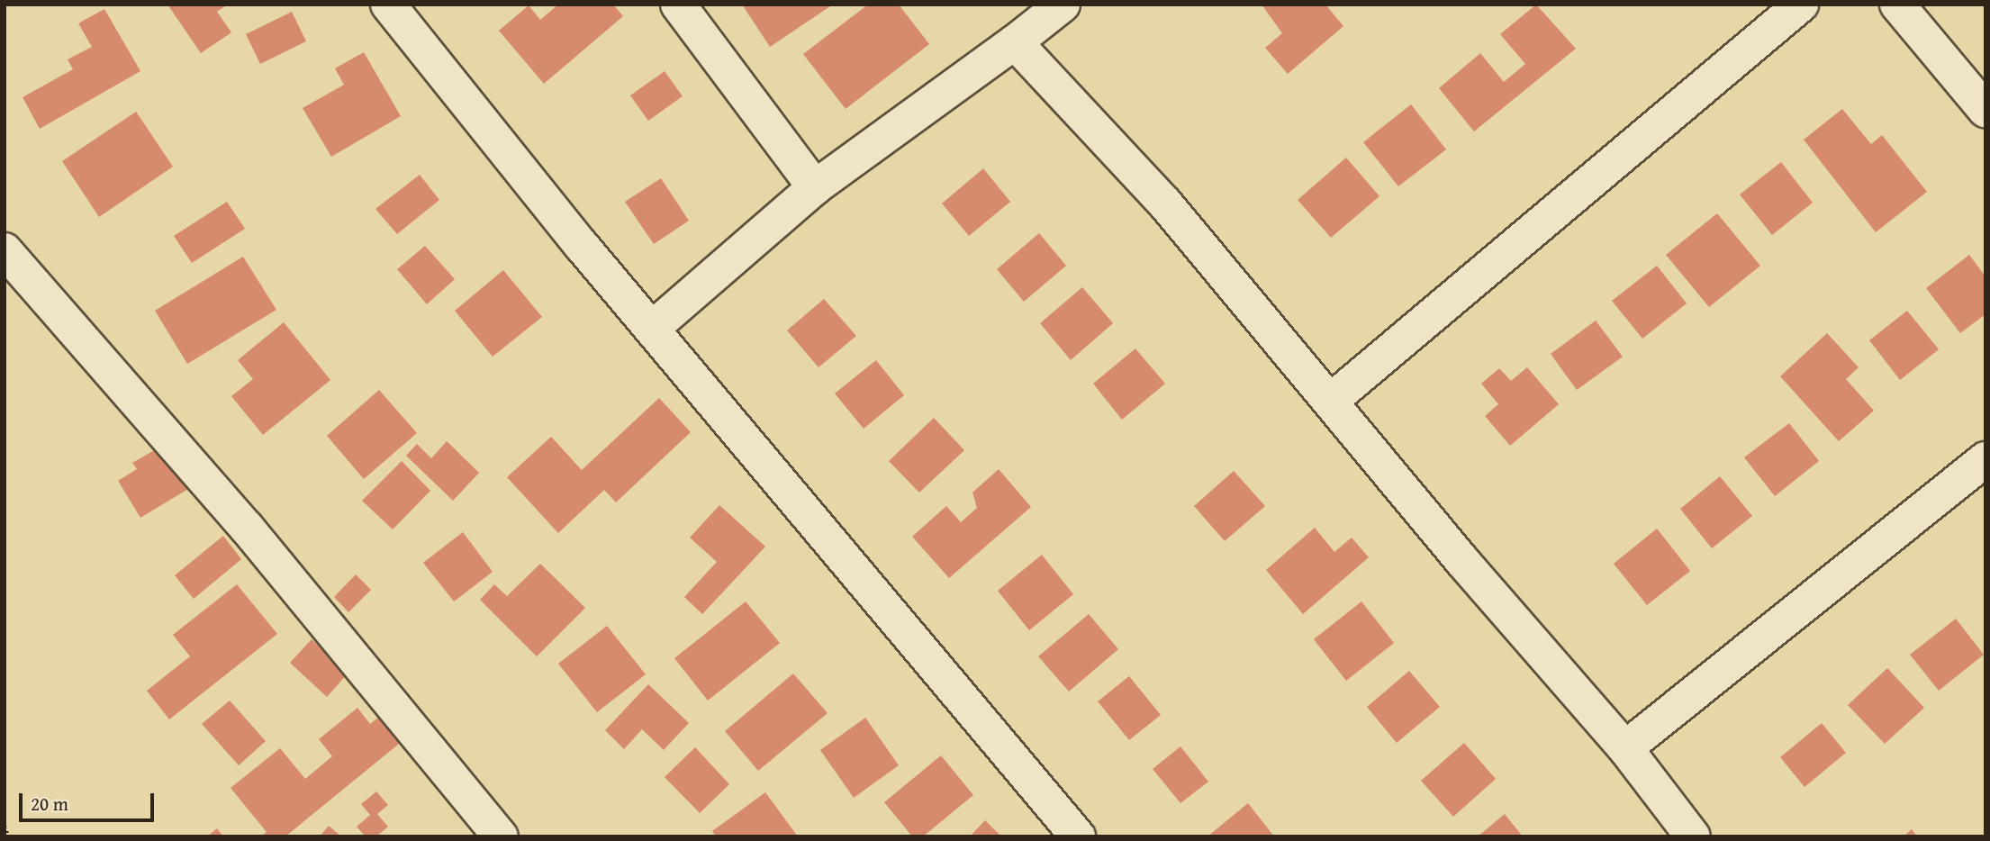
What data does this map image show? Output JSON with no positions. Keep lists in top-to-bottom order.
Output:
{
  "scale_bar": "20 m"
}
